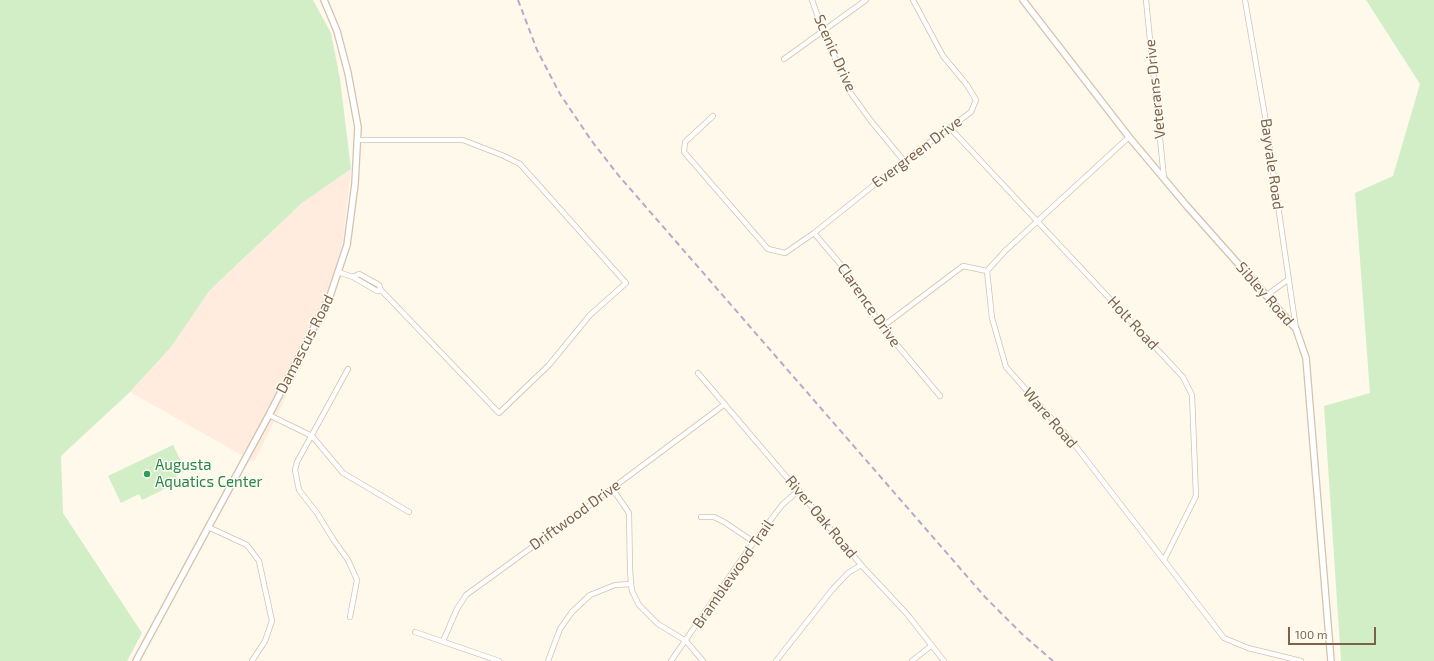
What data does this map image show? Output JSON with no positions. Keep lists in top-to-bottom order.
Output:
{
  "streets": {
    "street": [
      "Scenic Drive",
      "Veterans Drive",
      "Evergreen Drive",
      "Bayvale Road",
      "Sibley Road",
      "Clarence Drive",
      "Holt Road",
      "Damascus Road",
      "Ware Road",
      "Driftwood Drive",
      "River Oak Road",
      "Bramblewood Trail"
    ]
  },
  "crossings": [
    ["Scenic Drive", "Evergreen Drive"],
    ["Veterans Drive", "Sibley Road"],
    ["Evergreen Drive", "Clarence Drive"],
    ["Evergreen Drive", "Holt Road"],
    ["Bayvale Road", "Sibley Road"],
    ["Holt Road", "Ware Road"],
    ["Driftwood Drive", "River Oak Road"],
    ["River Oak Road", "Bramblewood Trail"]
  ],
  "places": ["Augusta Aquatics Center"],
  "scale_bar": "100 m"
}
